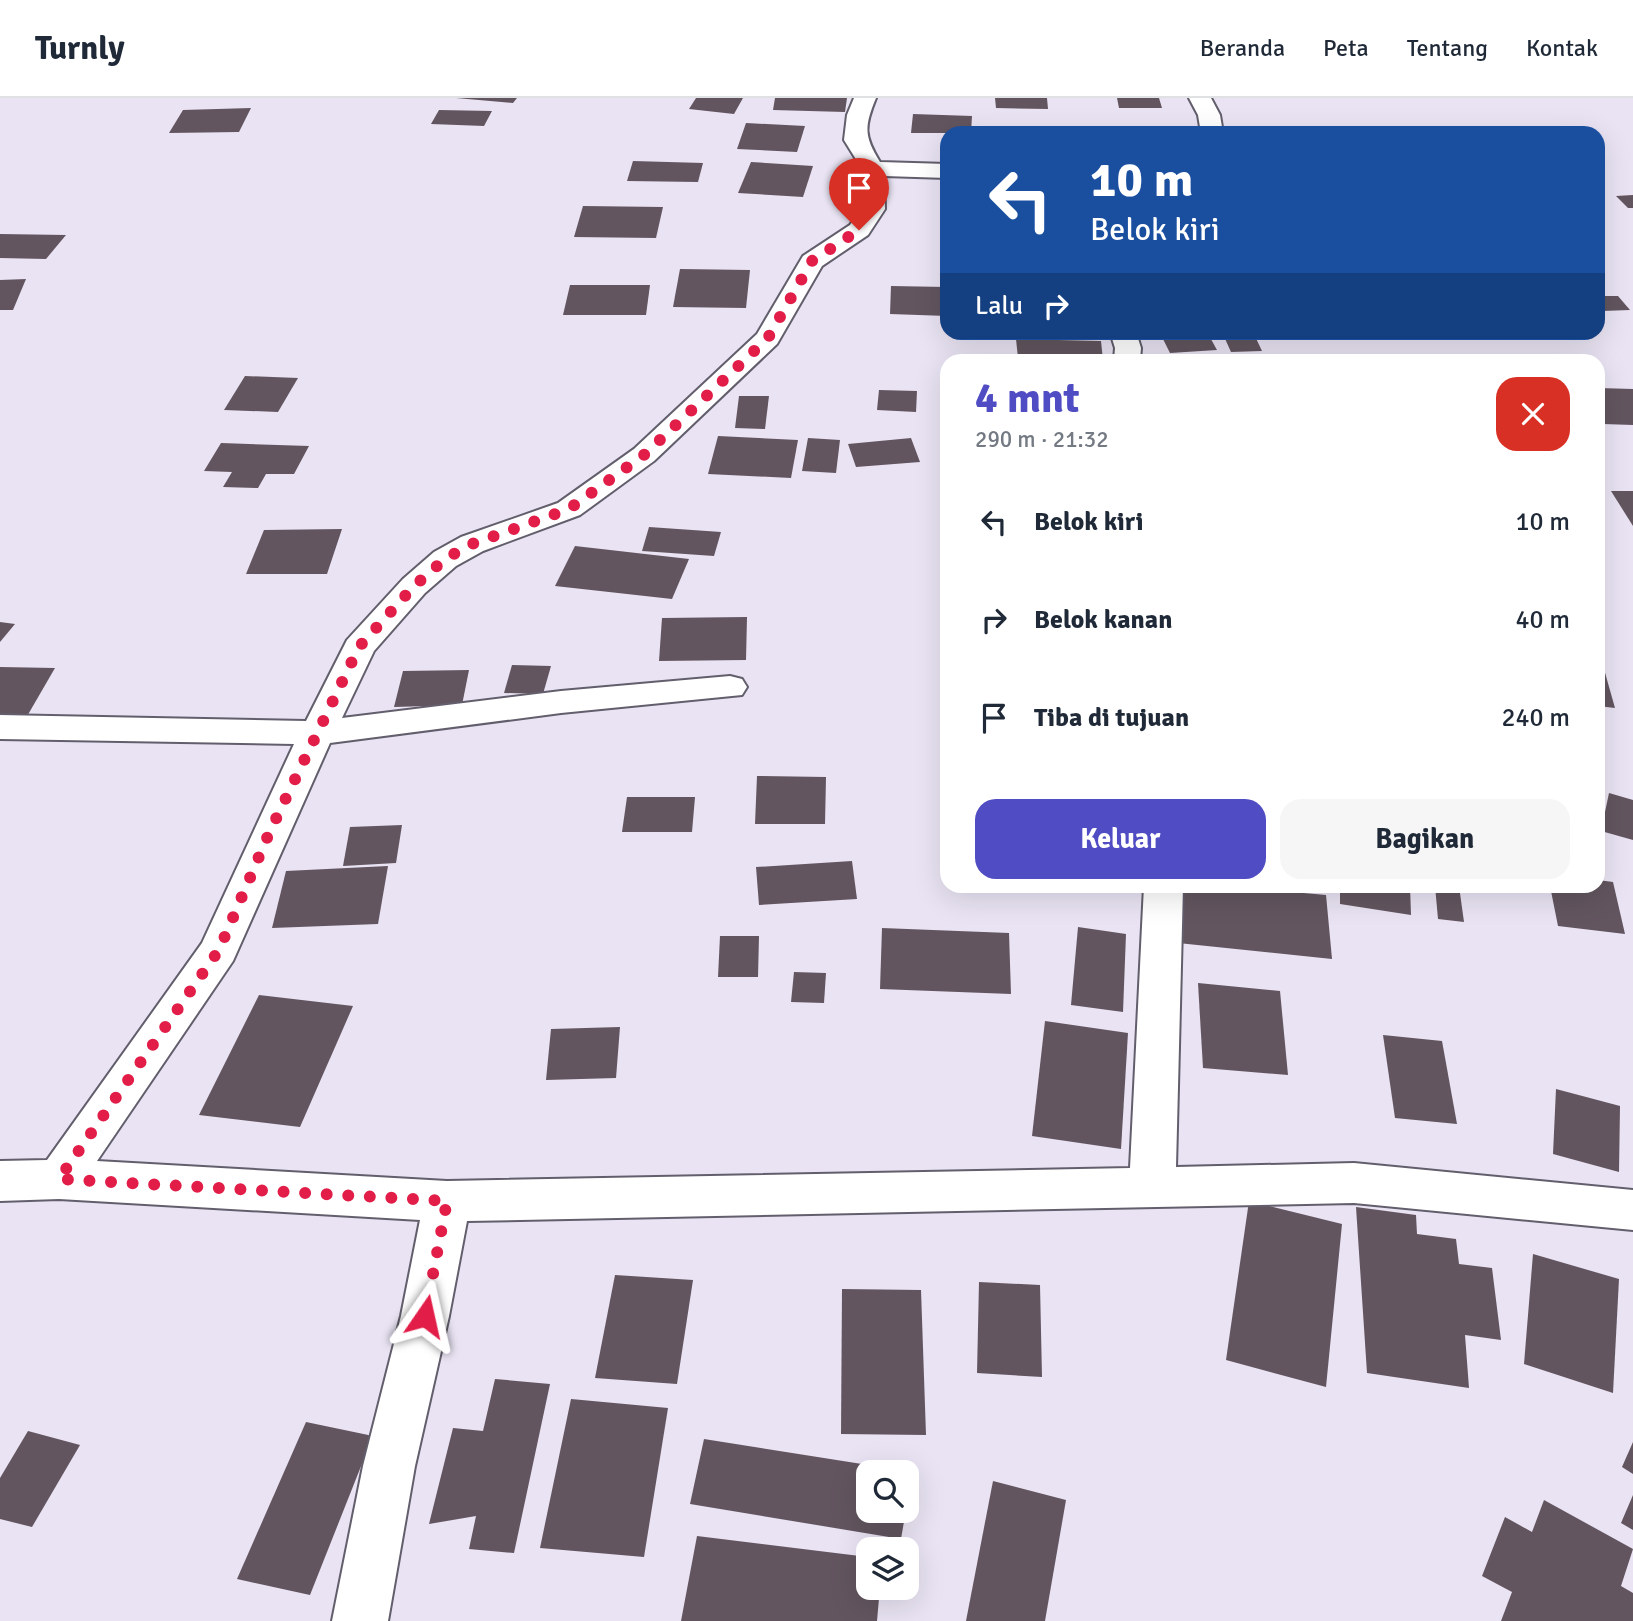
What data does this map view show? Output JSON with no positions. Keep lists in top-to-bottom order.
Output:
{
  "page": {
    "header": "Turnly",
    "nav": [
      "Beranda",
      "Peta",
      "Tentang",
      "Kontak"
    ],
    "turn": ["10 m", "Belok kiri"],
    "then": "Lalu",
    "heading": ["4 mnt", "290 m · 21:32"],
    "list": [
      {
        "name": "Belok kiri",
        "value": "10 m"
      },
      {
        "name": "Belok kanan",
        "value": "40 m"
      },
      {
        "name": "Tiba di tujuan",
        "value": "240 m"
      }
    ],
    "buttons": ["Keluar", "Bagikan"]
  }
}
